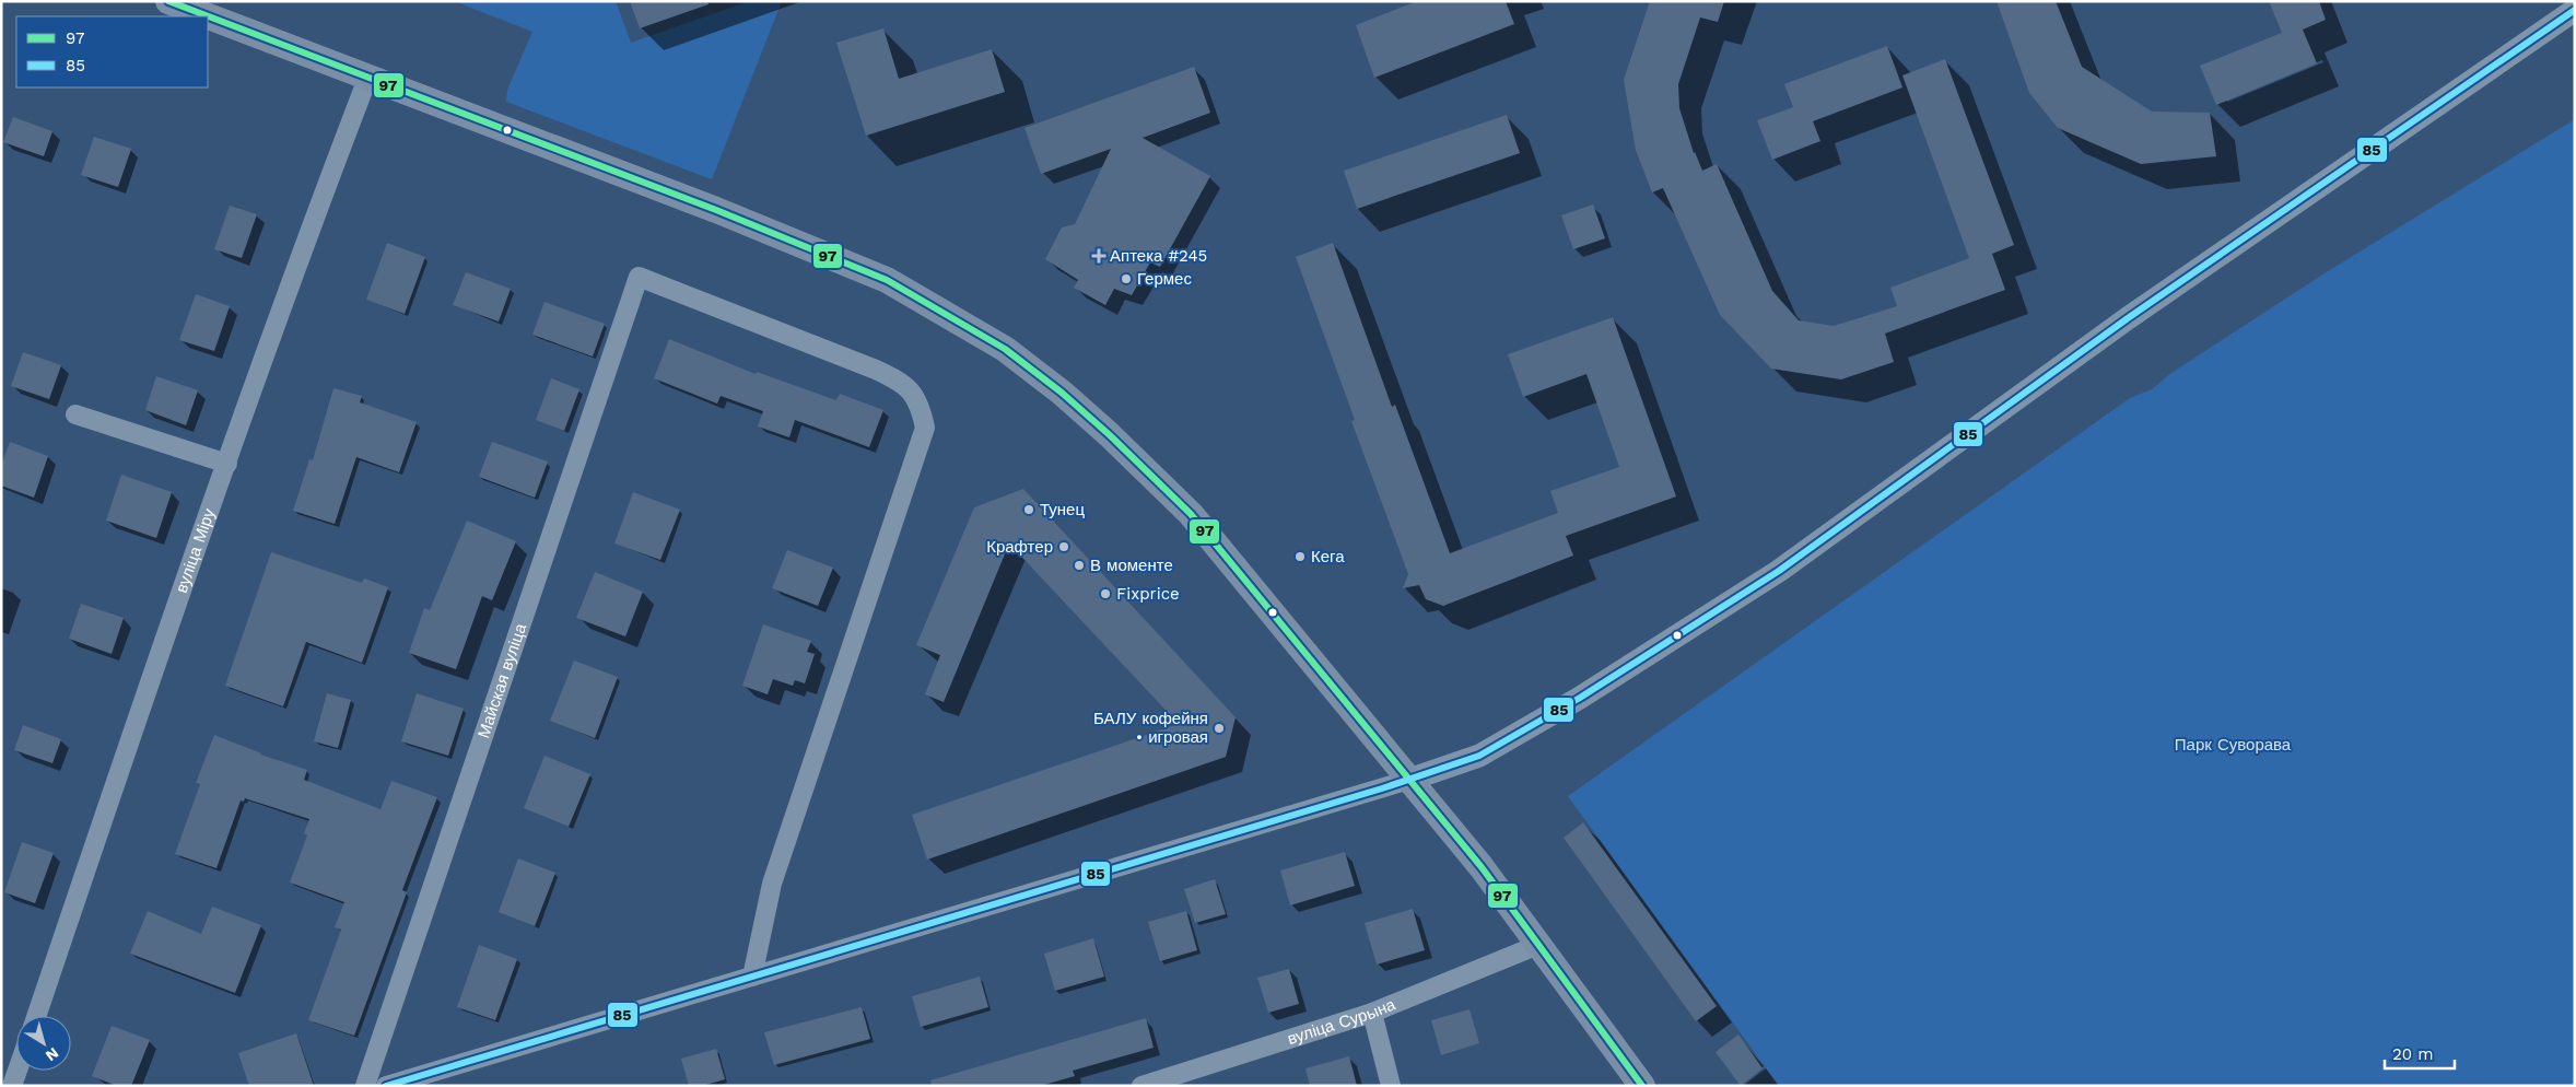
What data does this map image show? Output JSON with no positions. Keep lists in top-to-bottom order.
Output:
{
  "streets": {
    "street": ["вуліца Міру", "Майская вуліца", "вуліца Сурына"]
  },
  "parks": ["Парк Суворава"],
  "places": {
    "health": ["Аптека #245"],
    "other": [
      "Гермес",
      "Тунец",
      "Крафтер",
      "Кега",
      "В моменте",
      "Fixprice",
      "БАЛУ кофейня • игровая"
    ]
  },
  "lines": ["transit line 97", "transit line 85"],
  "legend": ["97", "85"],
  "scale_bar": "20 m",
  "north": "bottom right"
}
